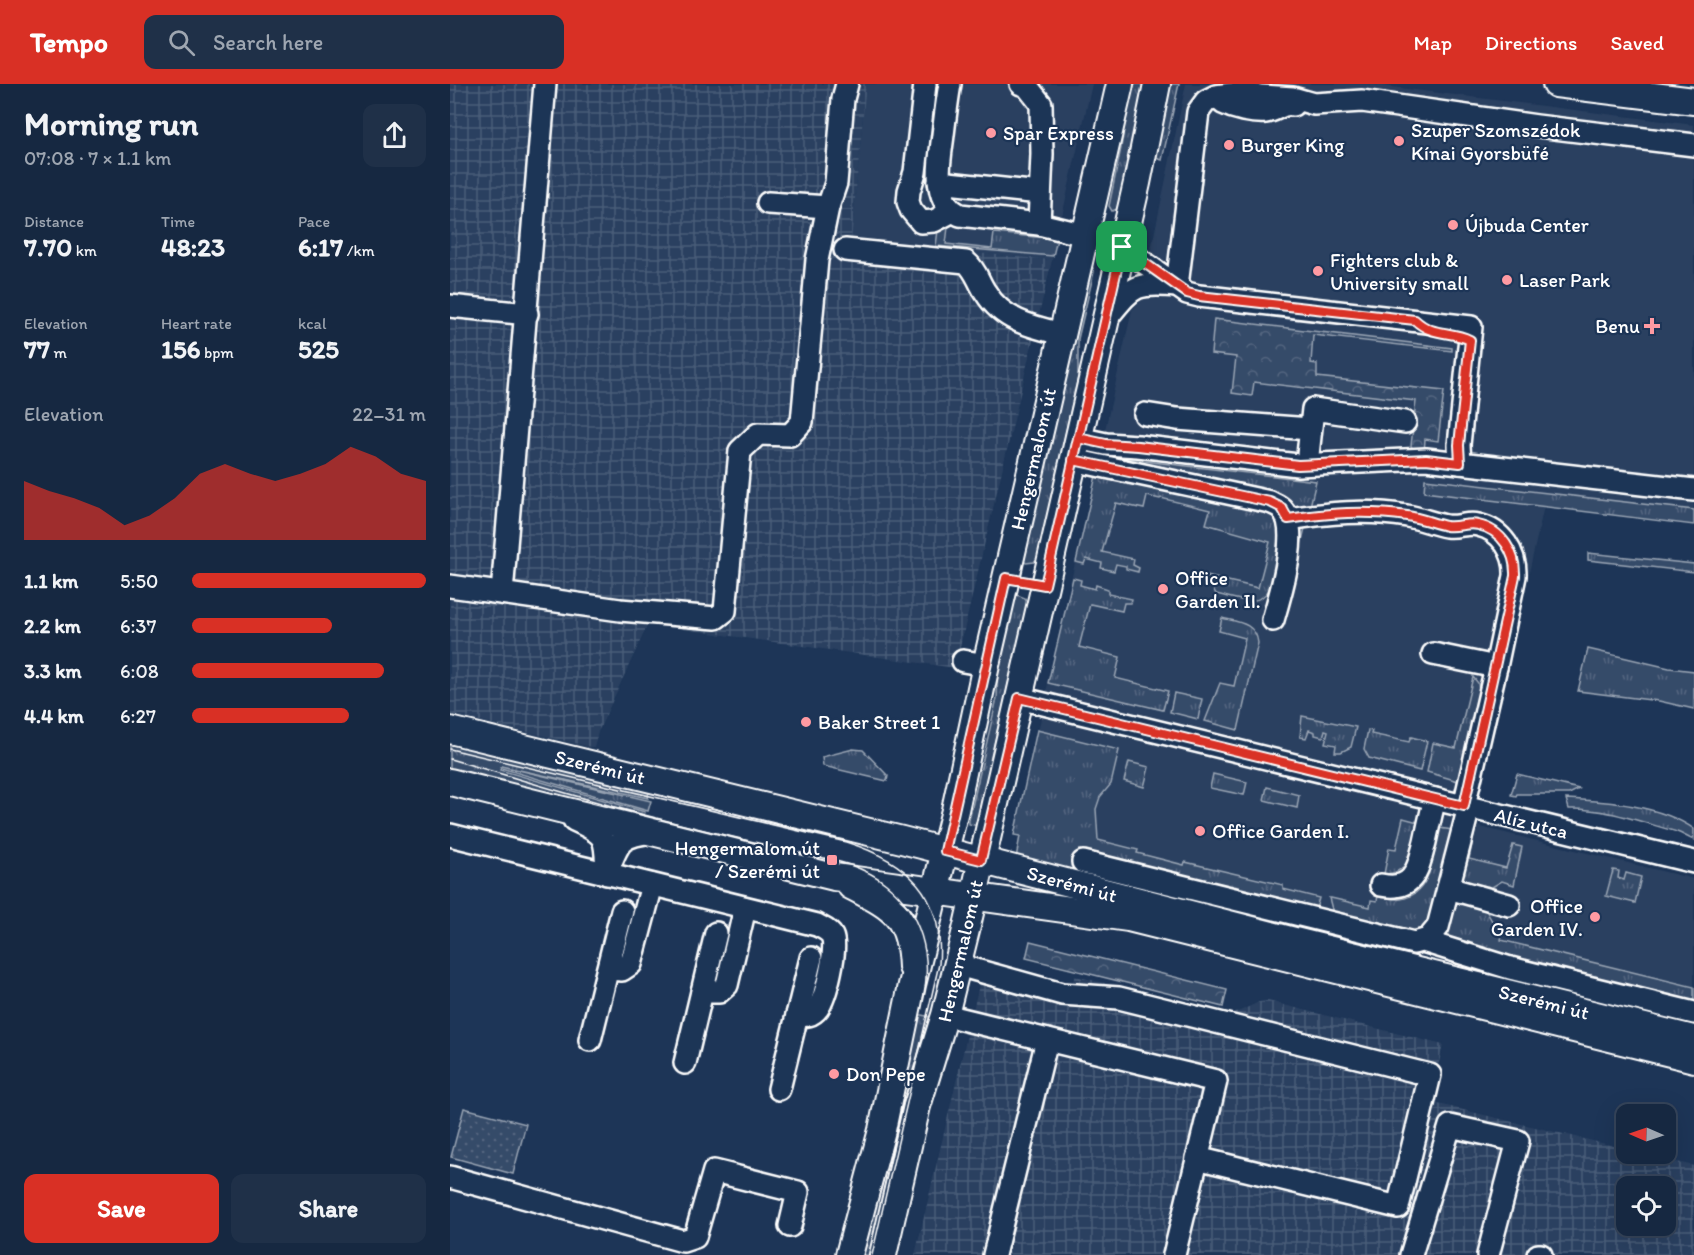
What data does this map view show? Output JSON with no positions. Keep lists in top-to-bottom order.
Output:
{
  "streets": {
    "main road": ["Hengermalom út", "Szerémi út"],
    "street": ["Alíz utca"]
  },
  "crossings": [
    ["Hengermalom út", "Szerémi út"],
    ["Hengermalom út", "Alíz utca"]
  ],
  "places": {
    "other": [
      "Spar Express",
      "Szuper Szomszédok Kínai Gyorsbüfé",
      "Burger King",
      "Újbuda Center",
      "Fighters club & University small",
      "Laser Park",
      "Office Garden II.",
      "Baker Street 1",
      "Office Garden I.",
      "Office Garden IV.",
      "Don Pepe"
    ],
    "health": ["Benu"],
    "transit": ["Hengermalom út / Szerémi út"]
  },
  "north": "left",
  "page": {
    "header": "Tempo",
    "search": "Search here",
    "nav": ["Map", "Directions", "Saved"],
    "heading": ["Morning run", "07:08 · 7 × 1.1 km"],
    "stats": [
      ["Distance", "7.70 km"],
      ["Time", "48:23"],
      ["Pace", "6:17 /km"],
      ["Elevation", "77 m"],
      ["Heart rate", "156 bpm"],
      ["kcal", "525"]
    ],
    "chart": ["Elevation", "22–31 m"],
    "list": [
      {
        "name": "1.1 km",
        "note": "5:50"
      },
      {
        "name": "2.2 km",
        "note": "6:37"
      },
      {
        "name": "3.3 km",
        "note": "6:08"
      },
      {
        "name": "4.4 km",
        "note": "6:27"
      }
    ],
    "buttons": ["Save", "Share"]
  }
}
